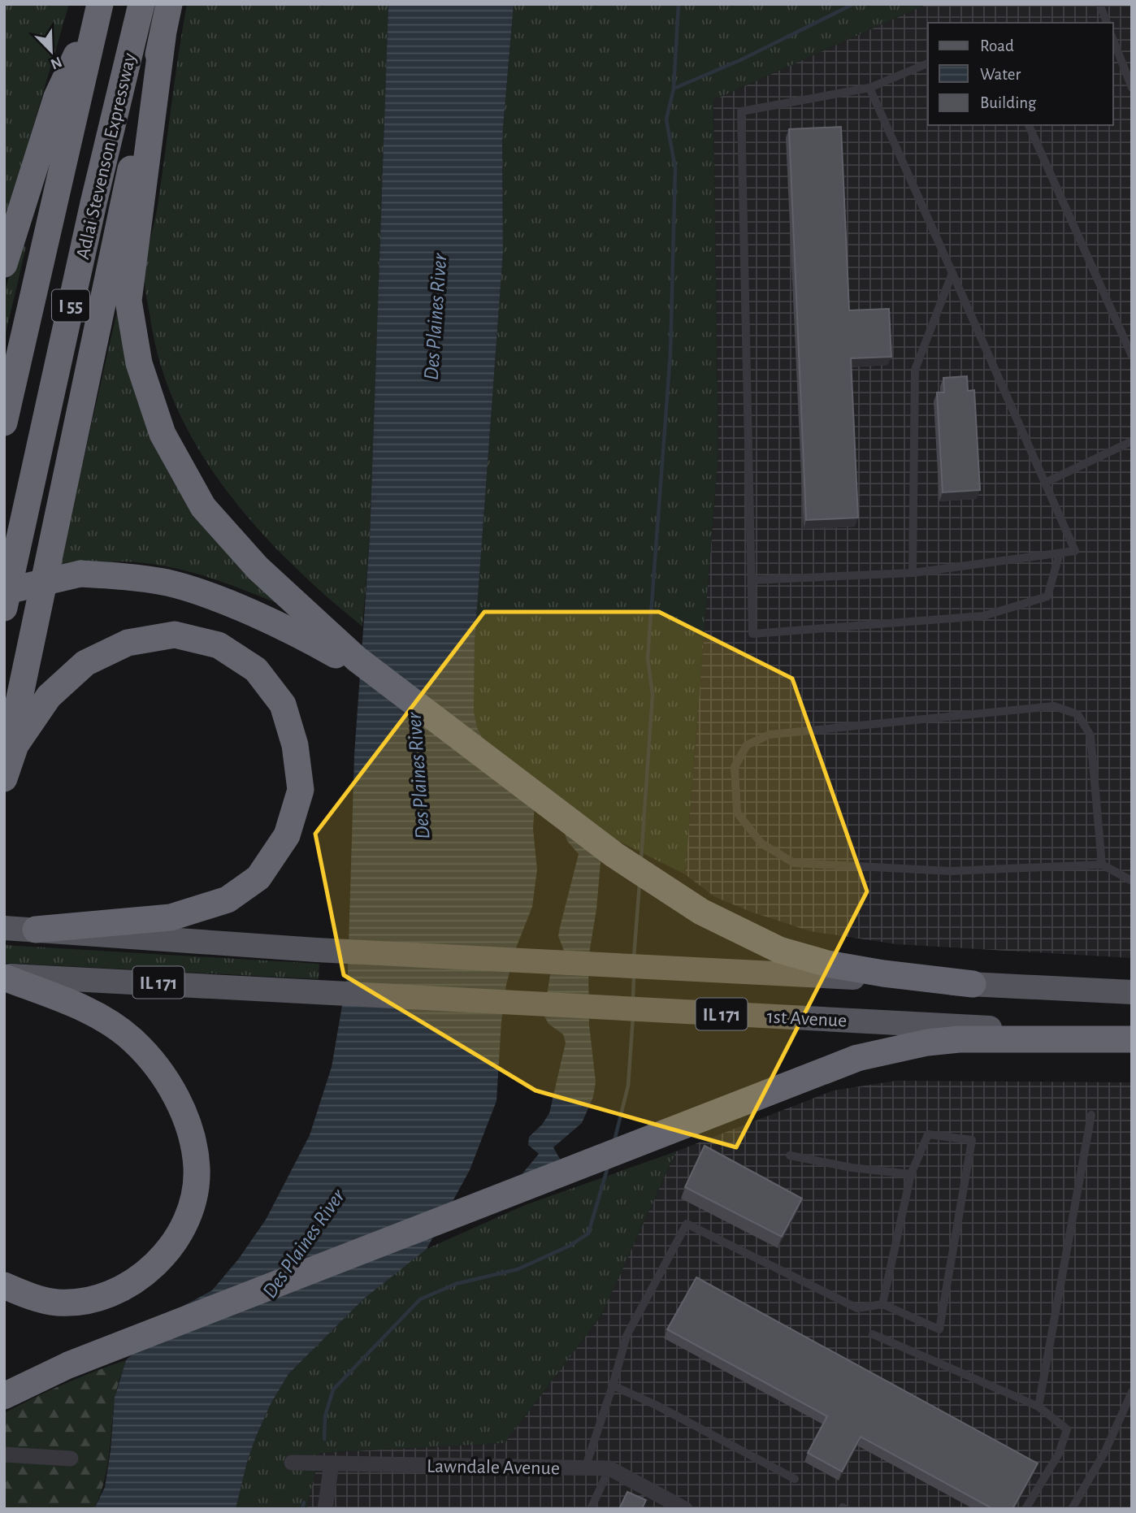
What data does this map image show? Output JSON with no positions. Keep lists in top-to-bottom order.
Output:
{
  "streets": {
    "highway": ["Adlai Stevenson Expressway", "I 55"],
    "main road": ["IL 171", "1st Avenue"],
    "street": ["Lawndale Avenue"]
  },
  "water": ["Des Plaines River"],
  "legend": ["Road", "Water", "Building"],
  "north": "bottom right"
}
